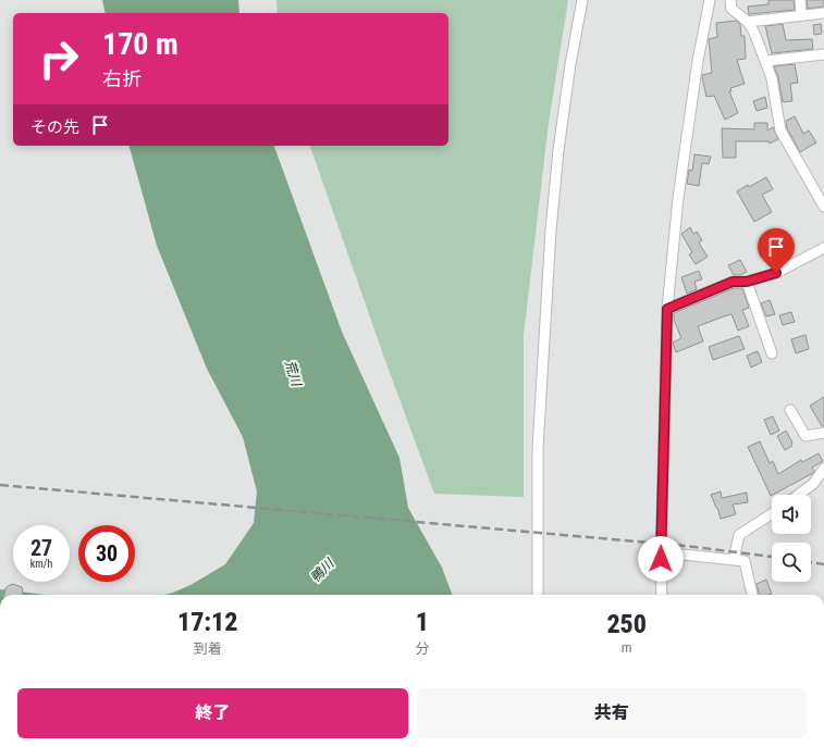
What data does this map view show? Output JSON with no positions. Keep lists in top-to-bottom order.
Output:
{
  "water": ["荒川", "鴨川"],
  "page": {
    "turn": ["170 m", "右折"],
    "then": "その先",
    "speed": "27 km/h",
    "limit": "30",
    "eta": [
      "17:12",
      "到着",
      "1",
      "分",
      "250",
      "m"
    ],
    "buttons": ["終了", "共有"]
  }
}
